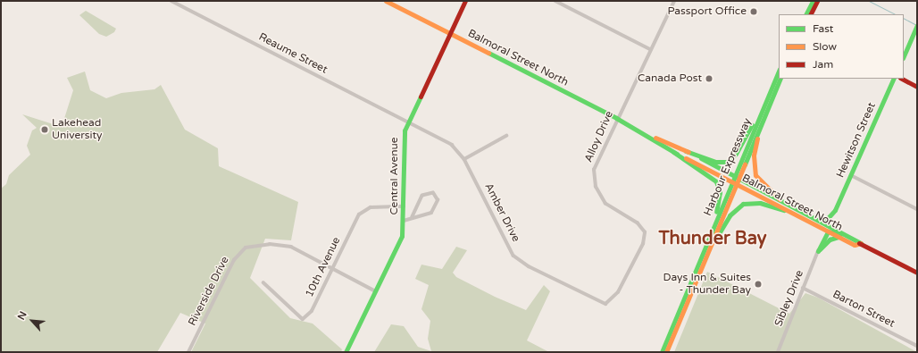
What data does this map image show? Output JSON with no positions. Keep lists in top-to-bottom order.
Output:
{
  "streets": {
    "main road": [
      "Balmoral Street North",
      "Hewitson Street",
      "Harbour Expressway",
      "Central Avenue"
    ],
    "street": [
      "Reaume Street",
      "Alloy Drive",
      "Amber Drive",
      "10th Avenue",
      "Riverside Drive",
      "Sibley Drive",
      "Barton Street"
    ]
  },
  "crossings": [
    ["Reaume Street", "Central Avenue"],
    ["Reaume Street", "Amber Drive"],
    ["Balmoral Street North", "Alloy Drive"],
    ["Balmoral Street North", "Hewitson Street"],
    ["Balmoral Street North", "Harbour Expressway"],
    ["Balmoral Street North", "Central Avenue"],
    ["Alloy Drive", "Amber Drive"],
    ["Central Avenue", "Amber Drive"],
    ["Central Avenue", "10th Avenue"],
    ["Central Avenue", "Riverside Drive"],
    ["10th Avenue", "Riverside Drive"],
    ["Sibley Drive", "Barton Street"]
  ],
  "districts": ["Thunder Bay"],
  "places": [
    "Passport Office",
    "Canada Post",
    "Lakehead University",
    "Days Inn & Suites - Thunder Bay"
  ],
  "legend": ["Fast", "Slow", "Jam"],
  "north": "top left"
}
